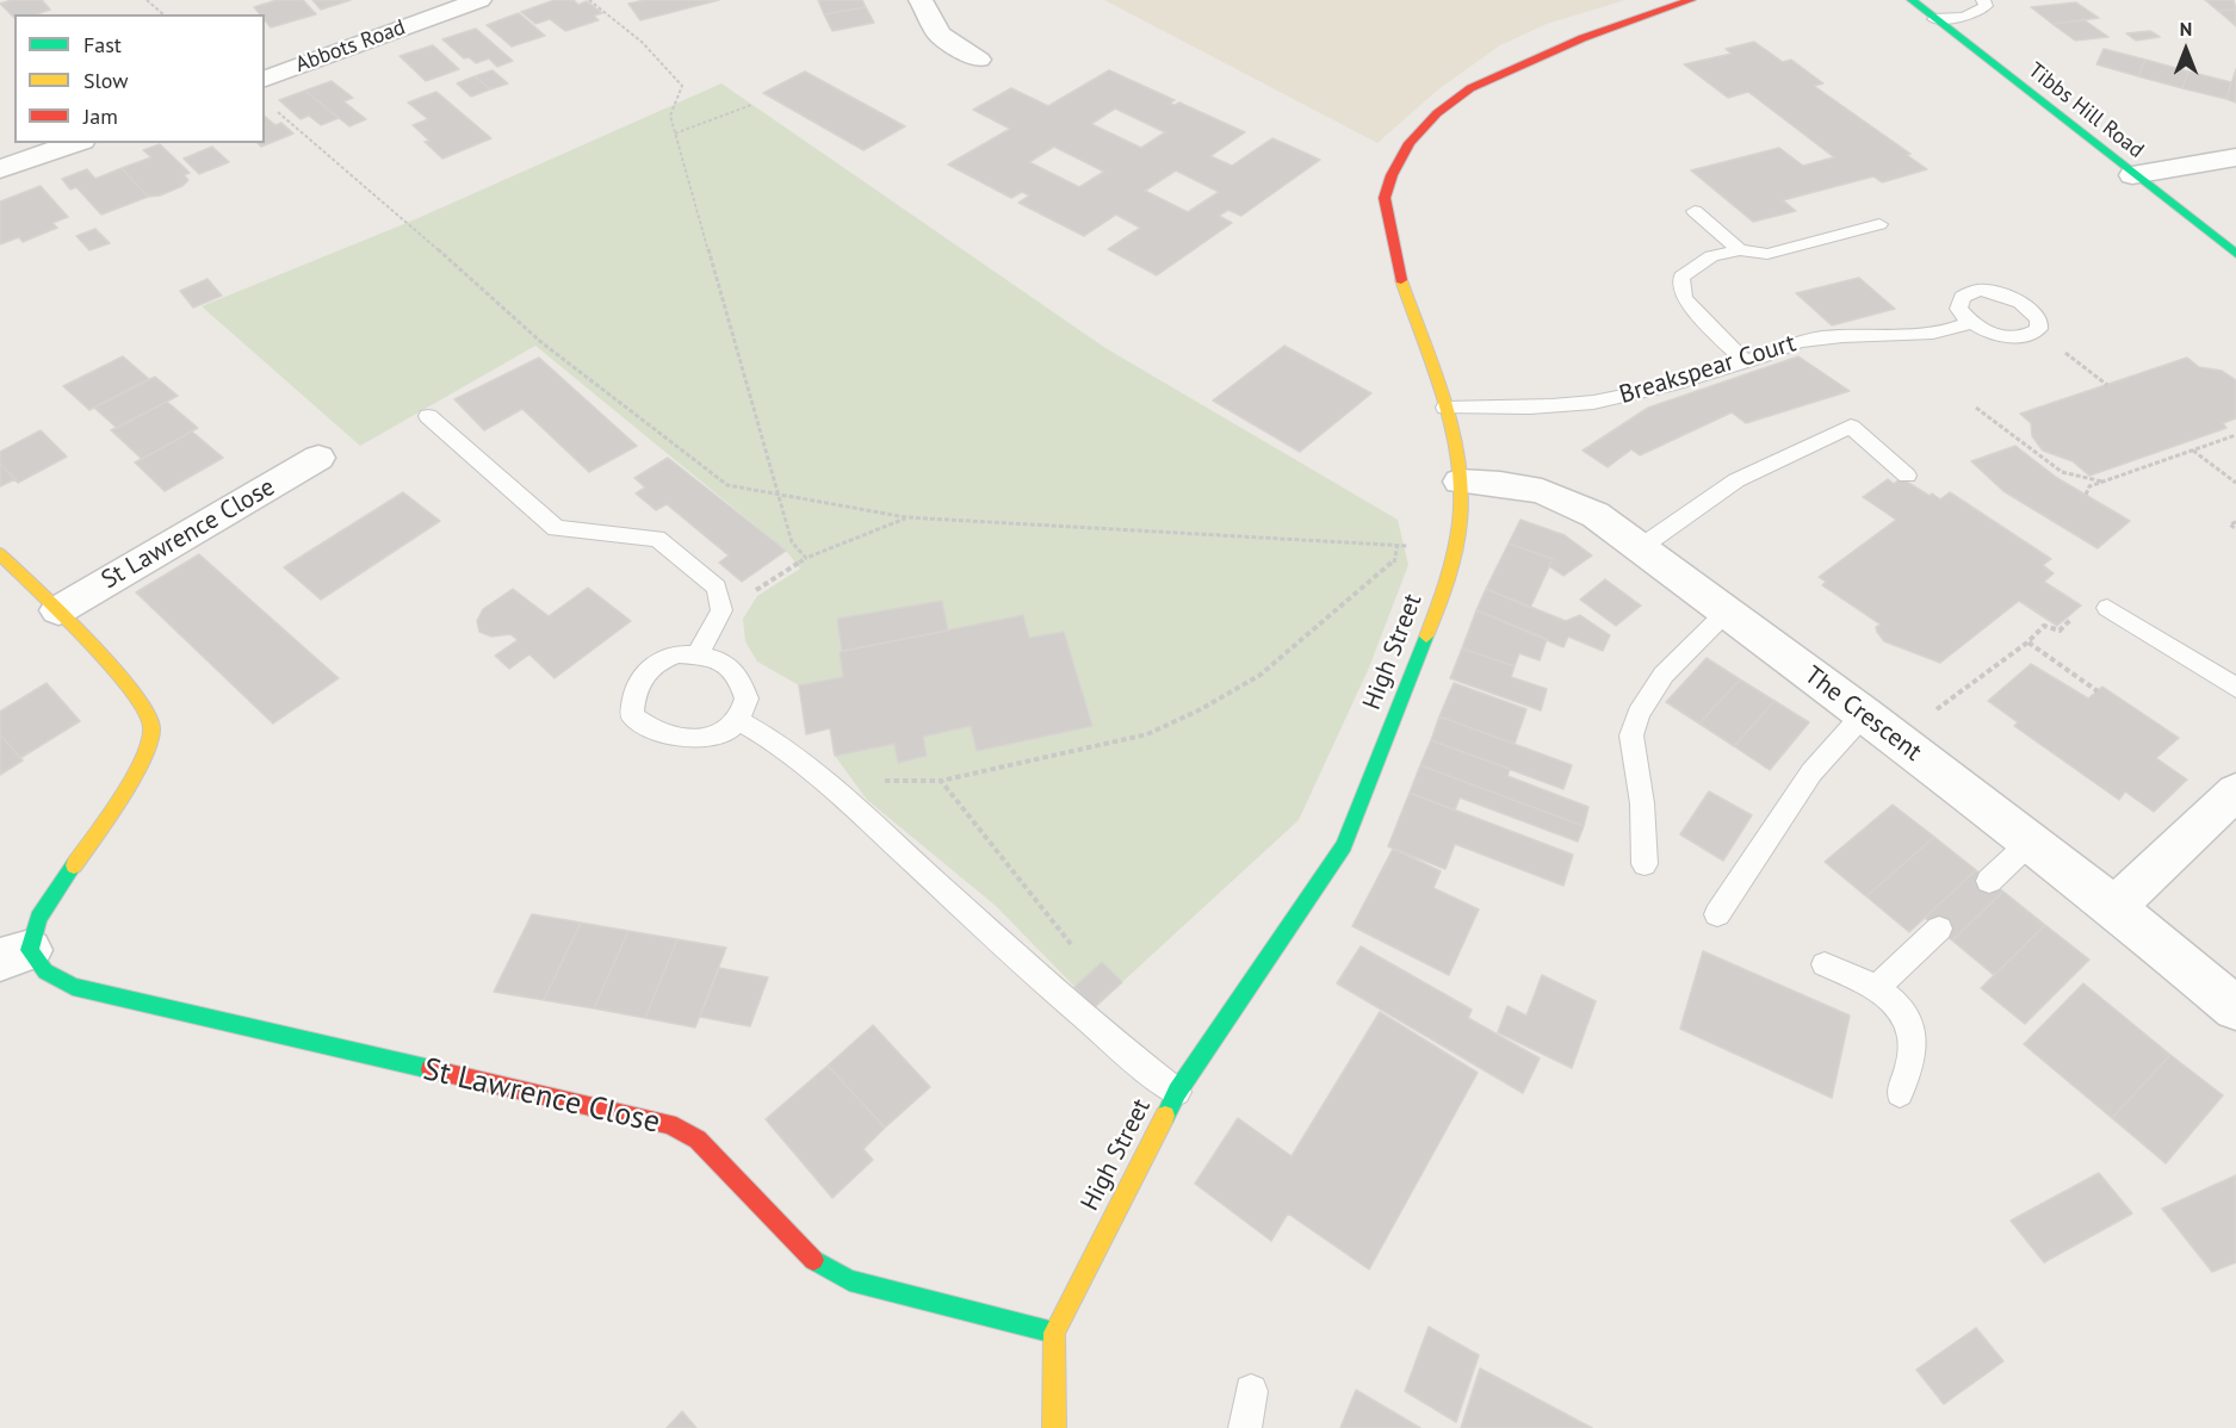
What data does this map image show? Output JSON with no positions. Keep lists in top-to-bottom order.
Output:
{
  "streets": {
    "street": [
      "Abbots Road",
      "Tibbs Hill Road",
      "St Lawrence Close",
      "High Street",
      "The Crescent"
    ],
    "lane": ["Breakspear Court"]
  },
  "crossings": [
    ["Breakspear Court", "High Street"],
    ["St Lawrence Close", "High Street"],
    ["High Street", "The Crescent"]
  ],
  "legend": ["Fast", "Slow", "Jam"],
  "north": "top"
}
